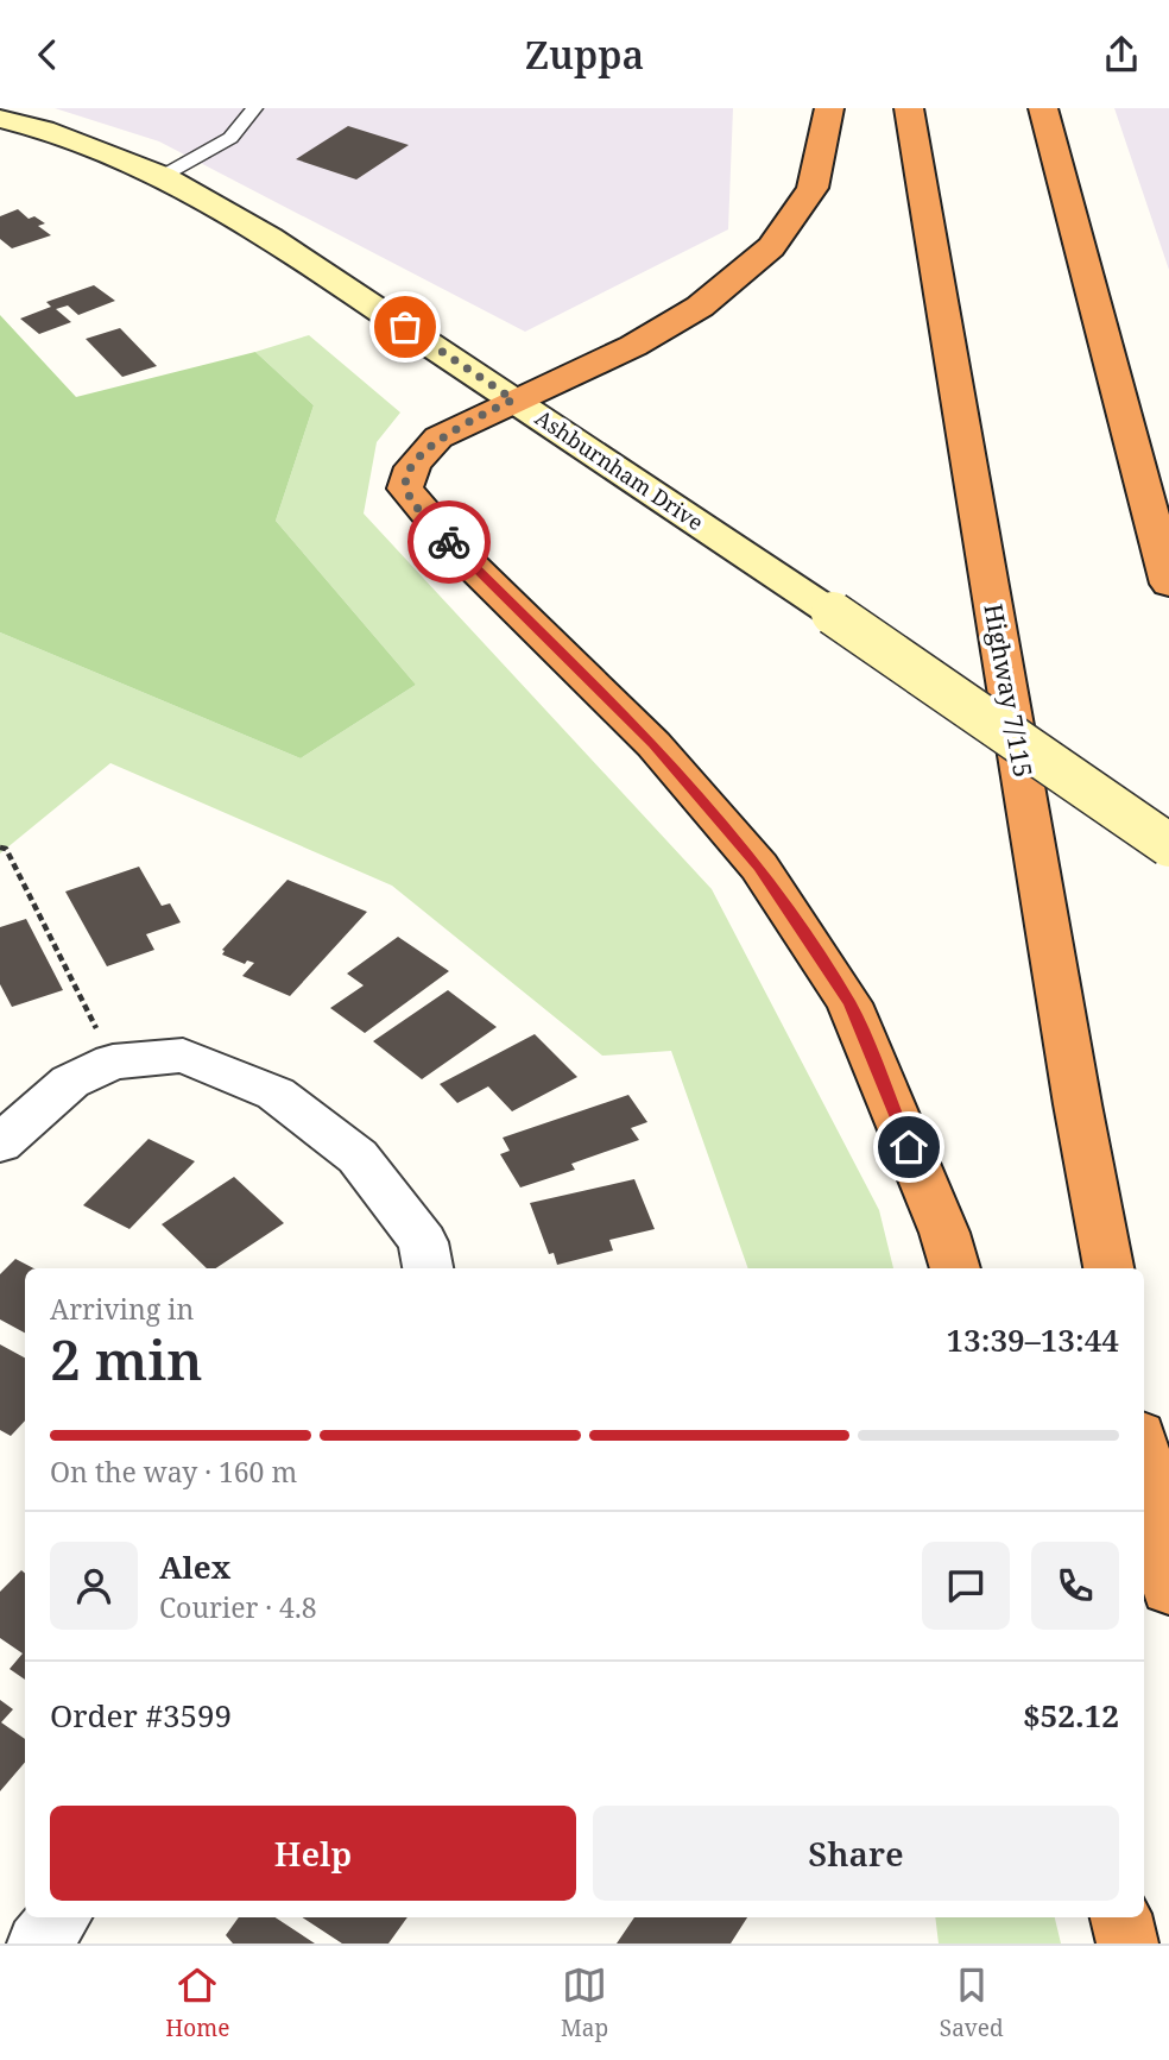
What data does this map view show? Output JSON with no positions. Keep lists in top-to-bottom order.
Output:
{
  "streets": {
    "highway": ["Highway 7/115"],
    "main road": ["Ashburnham Drive"]
  },
  "page": {
    "header": "Zuppa",
    "heading": ["2 min", "Arriving in", "13:39–13:44"],
    "panel": [
      "Alex",
      "Courier · 4.8",
      "Order #3599",
      "$52.12"
    ],
    "bar": "On the way · 160 m",
    "buttons": ["Help", "Share"],
    "tabs": ["Home", "Map", "Saved"]
  }
}
